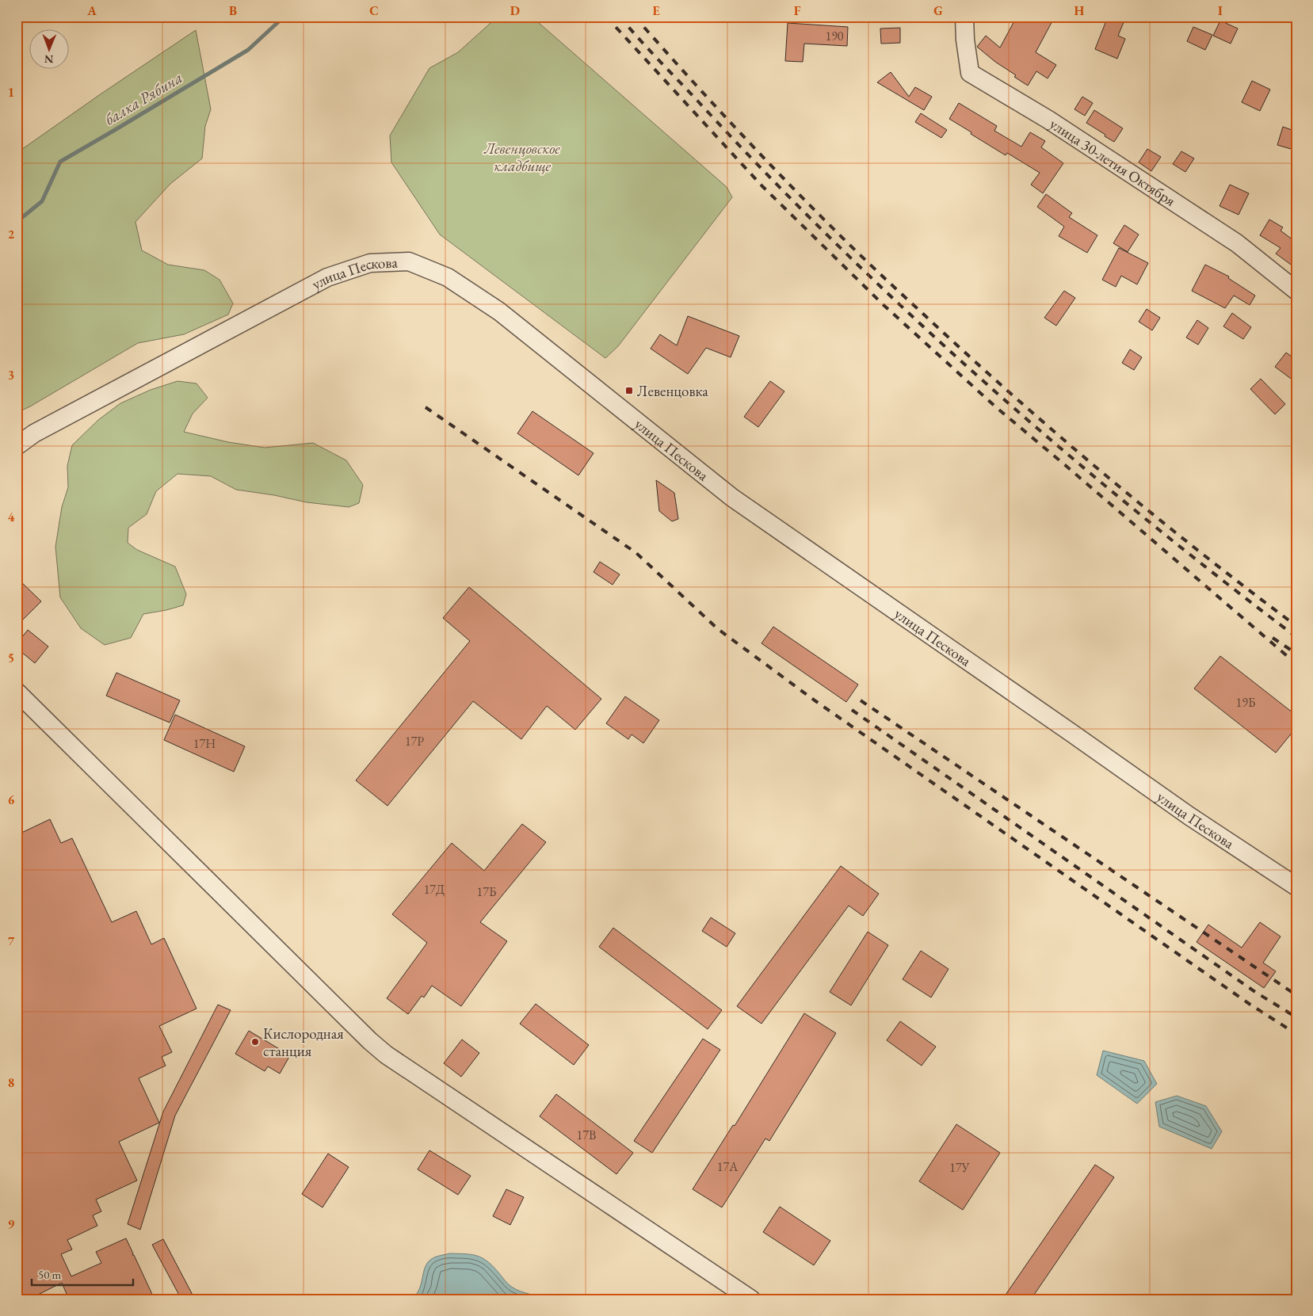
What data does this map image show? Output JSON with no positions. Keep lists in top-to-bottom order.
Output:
{
  "streets": {
    "street": ["улица 30-летия Октября", "улица Пескова"]
  },
  "water": ["балка Рябина"],
  "parks": ["Левенцовское кладбище"],
  "places": {
    "transit": ["Левенцовка"],
    "other": ["Кислородная станция"]
  },
  "house_numbers": [
    "190",
    "19Б",
    "17Р",
    "17Н",
    "17Д",
    "17Б",
    "17В",
    "17А",
    "17У"
  ],
  "scale_bar": "50 m",
  "north": "bottom",
  "grid": {
    "columns": [
      "A",
      "B",
      "C",
      "D",
      "E",
      "F",
      "G",
      "H",
      "I"
    ],
    "rows": [
      "1",
      "2",
      "3",
      "4",
      "5",
      "6",
      "7",
      "8",
      "9"
    ]
  }
}
